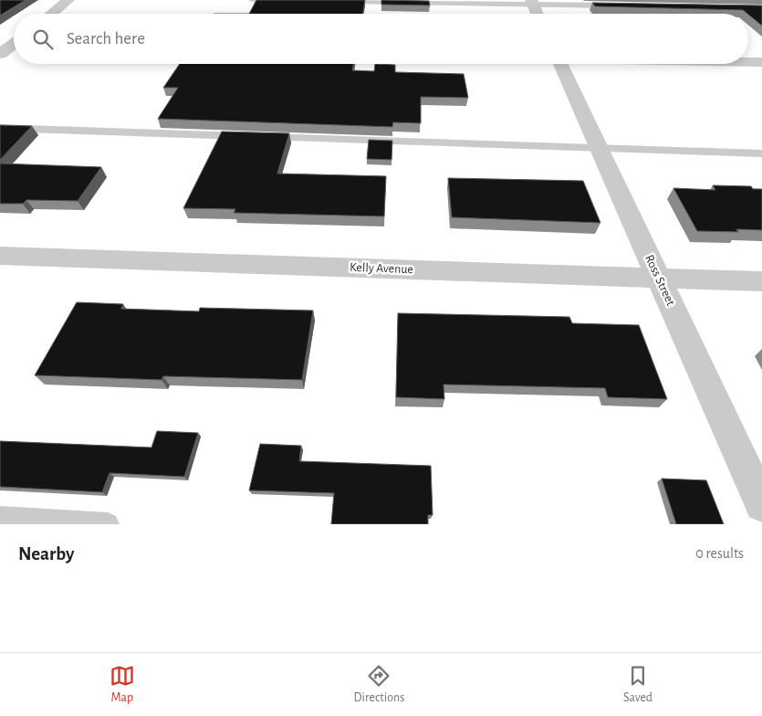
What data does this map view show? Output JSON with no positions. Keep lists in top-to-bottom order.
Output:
{
  "streets": {
    "street": ["Kelly Avenue", "Ross Street"]
  },
  "crossings": [
    ["Kelly Avenue", "Ross Street"]
  ],
  "page": {
    "search": "Search here",
    "heading": ["Nearby", "0 results"],
    "nav": ["Map", "Directions", "Saved"]
  }
}
